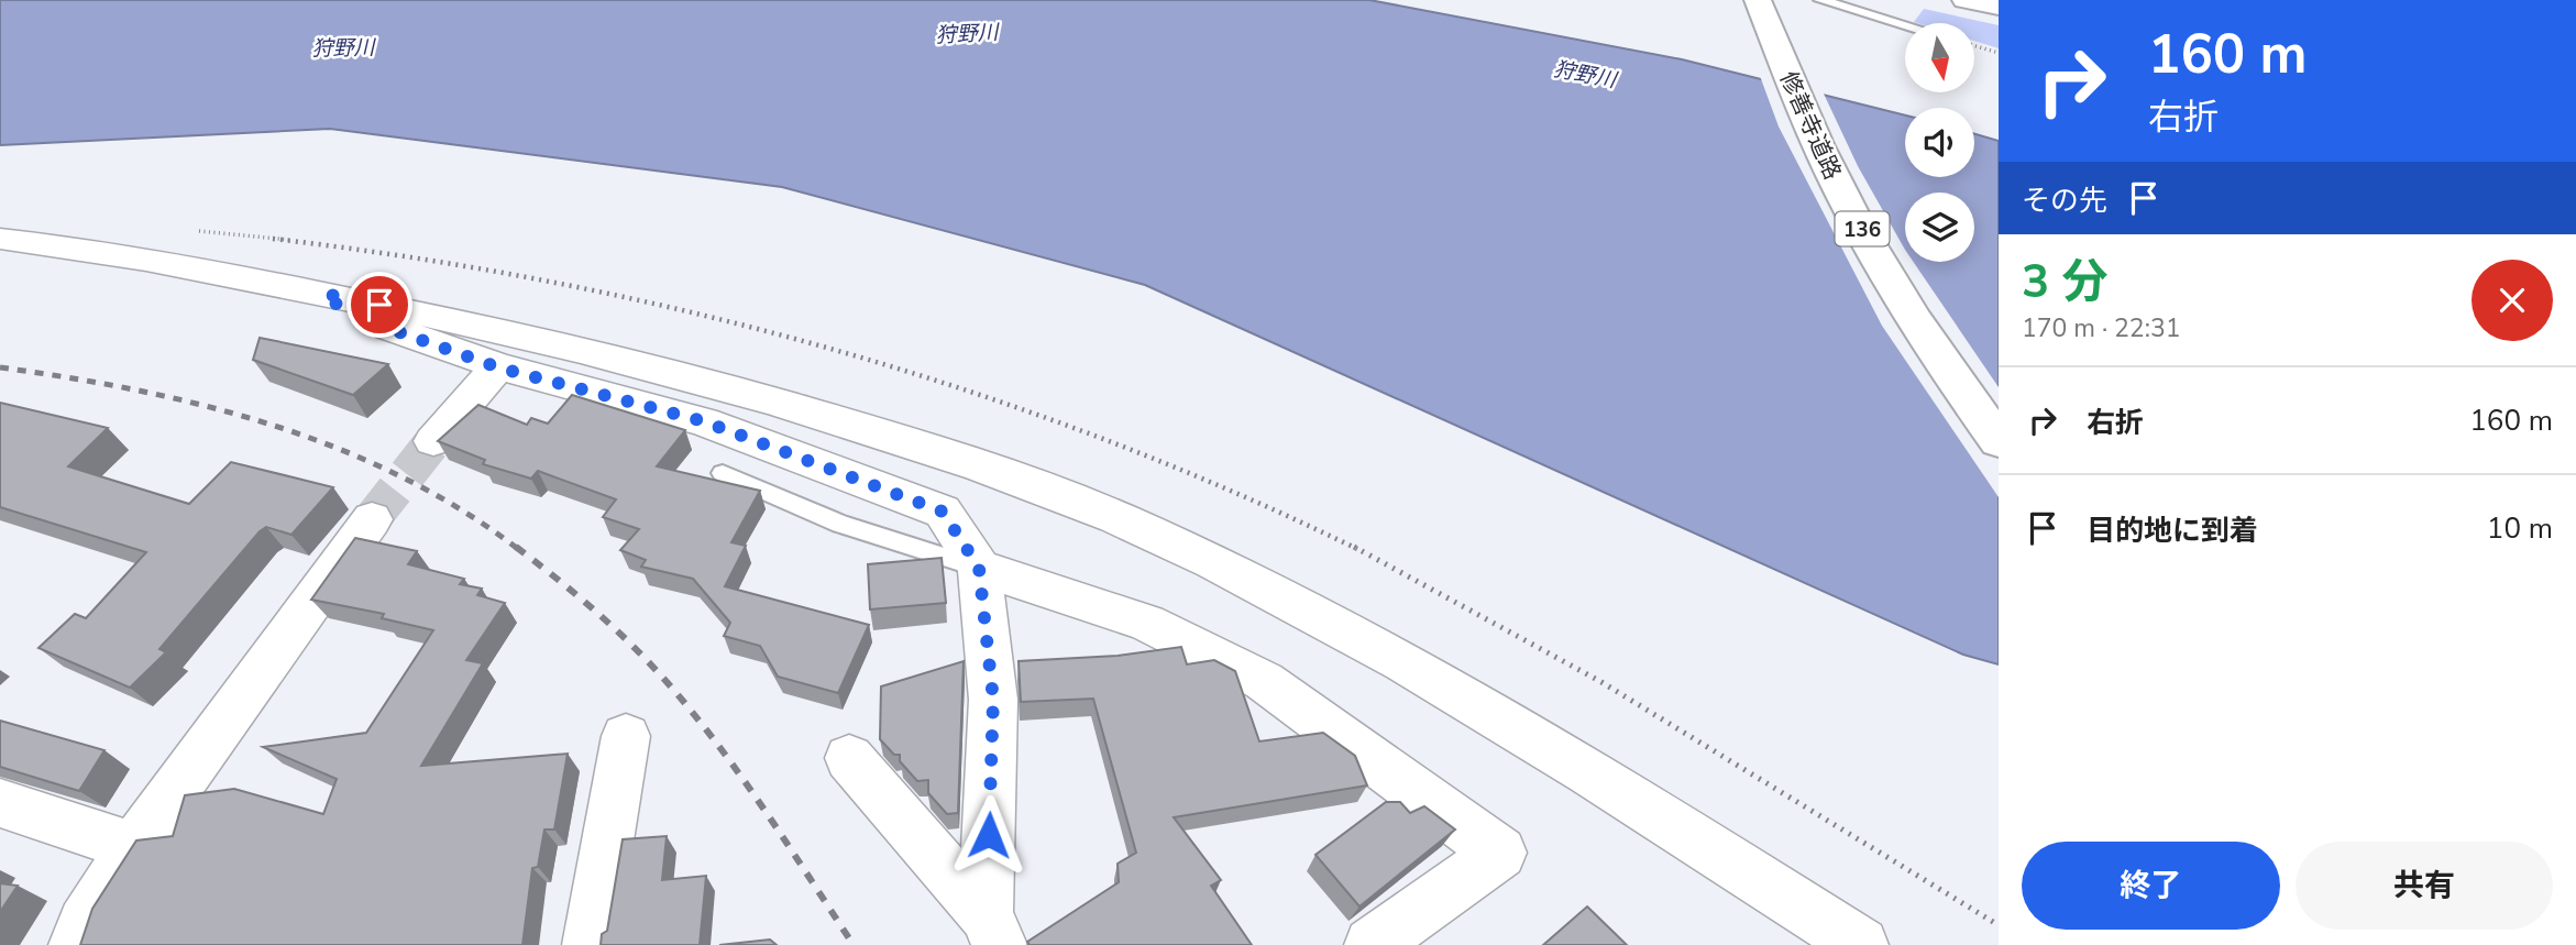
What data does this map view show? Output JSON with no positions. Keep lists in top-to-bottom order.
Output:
{
  "streets": {
    "highway": ["修善寺道路", "136"]
  },
  "water": ["狩野川"],
  "north": "bottom",
  "page": {
    "turn": ["160 m", "右折"],
    "then": "その先",
    "heading": ["3 分", "170 m · 22:31"],
    "list": [
      {
        "name": "右折",
        "value": "160 m"
      },
      {
        "name": "目的地に到着",
        "value": "10 m"
      }
    ],
    "buttons": ["終了", "共有"]
  }
}
